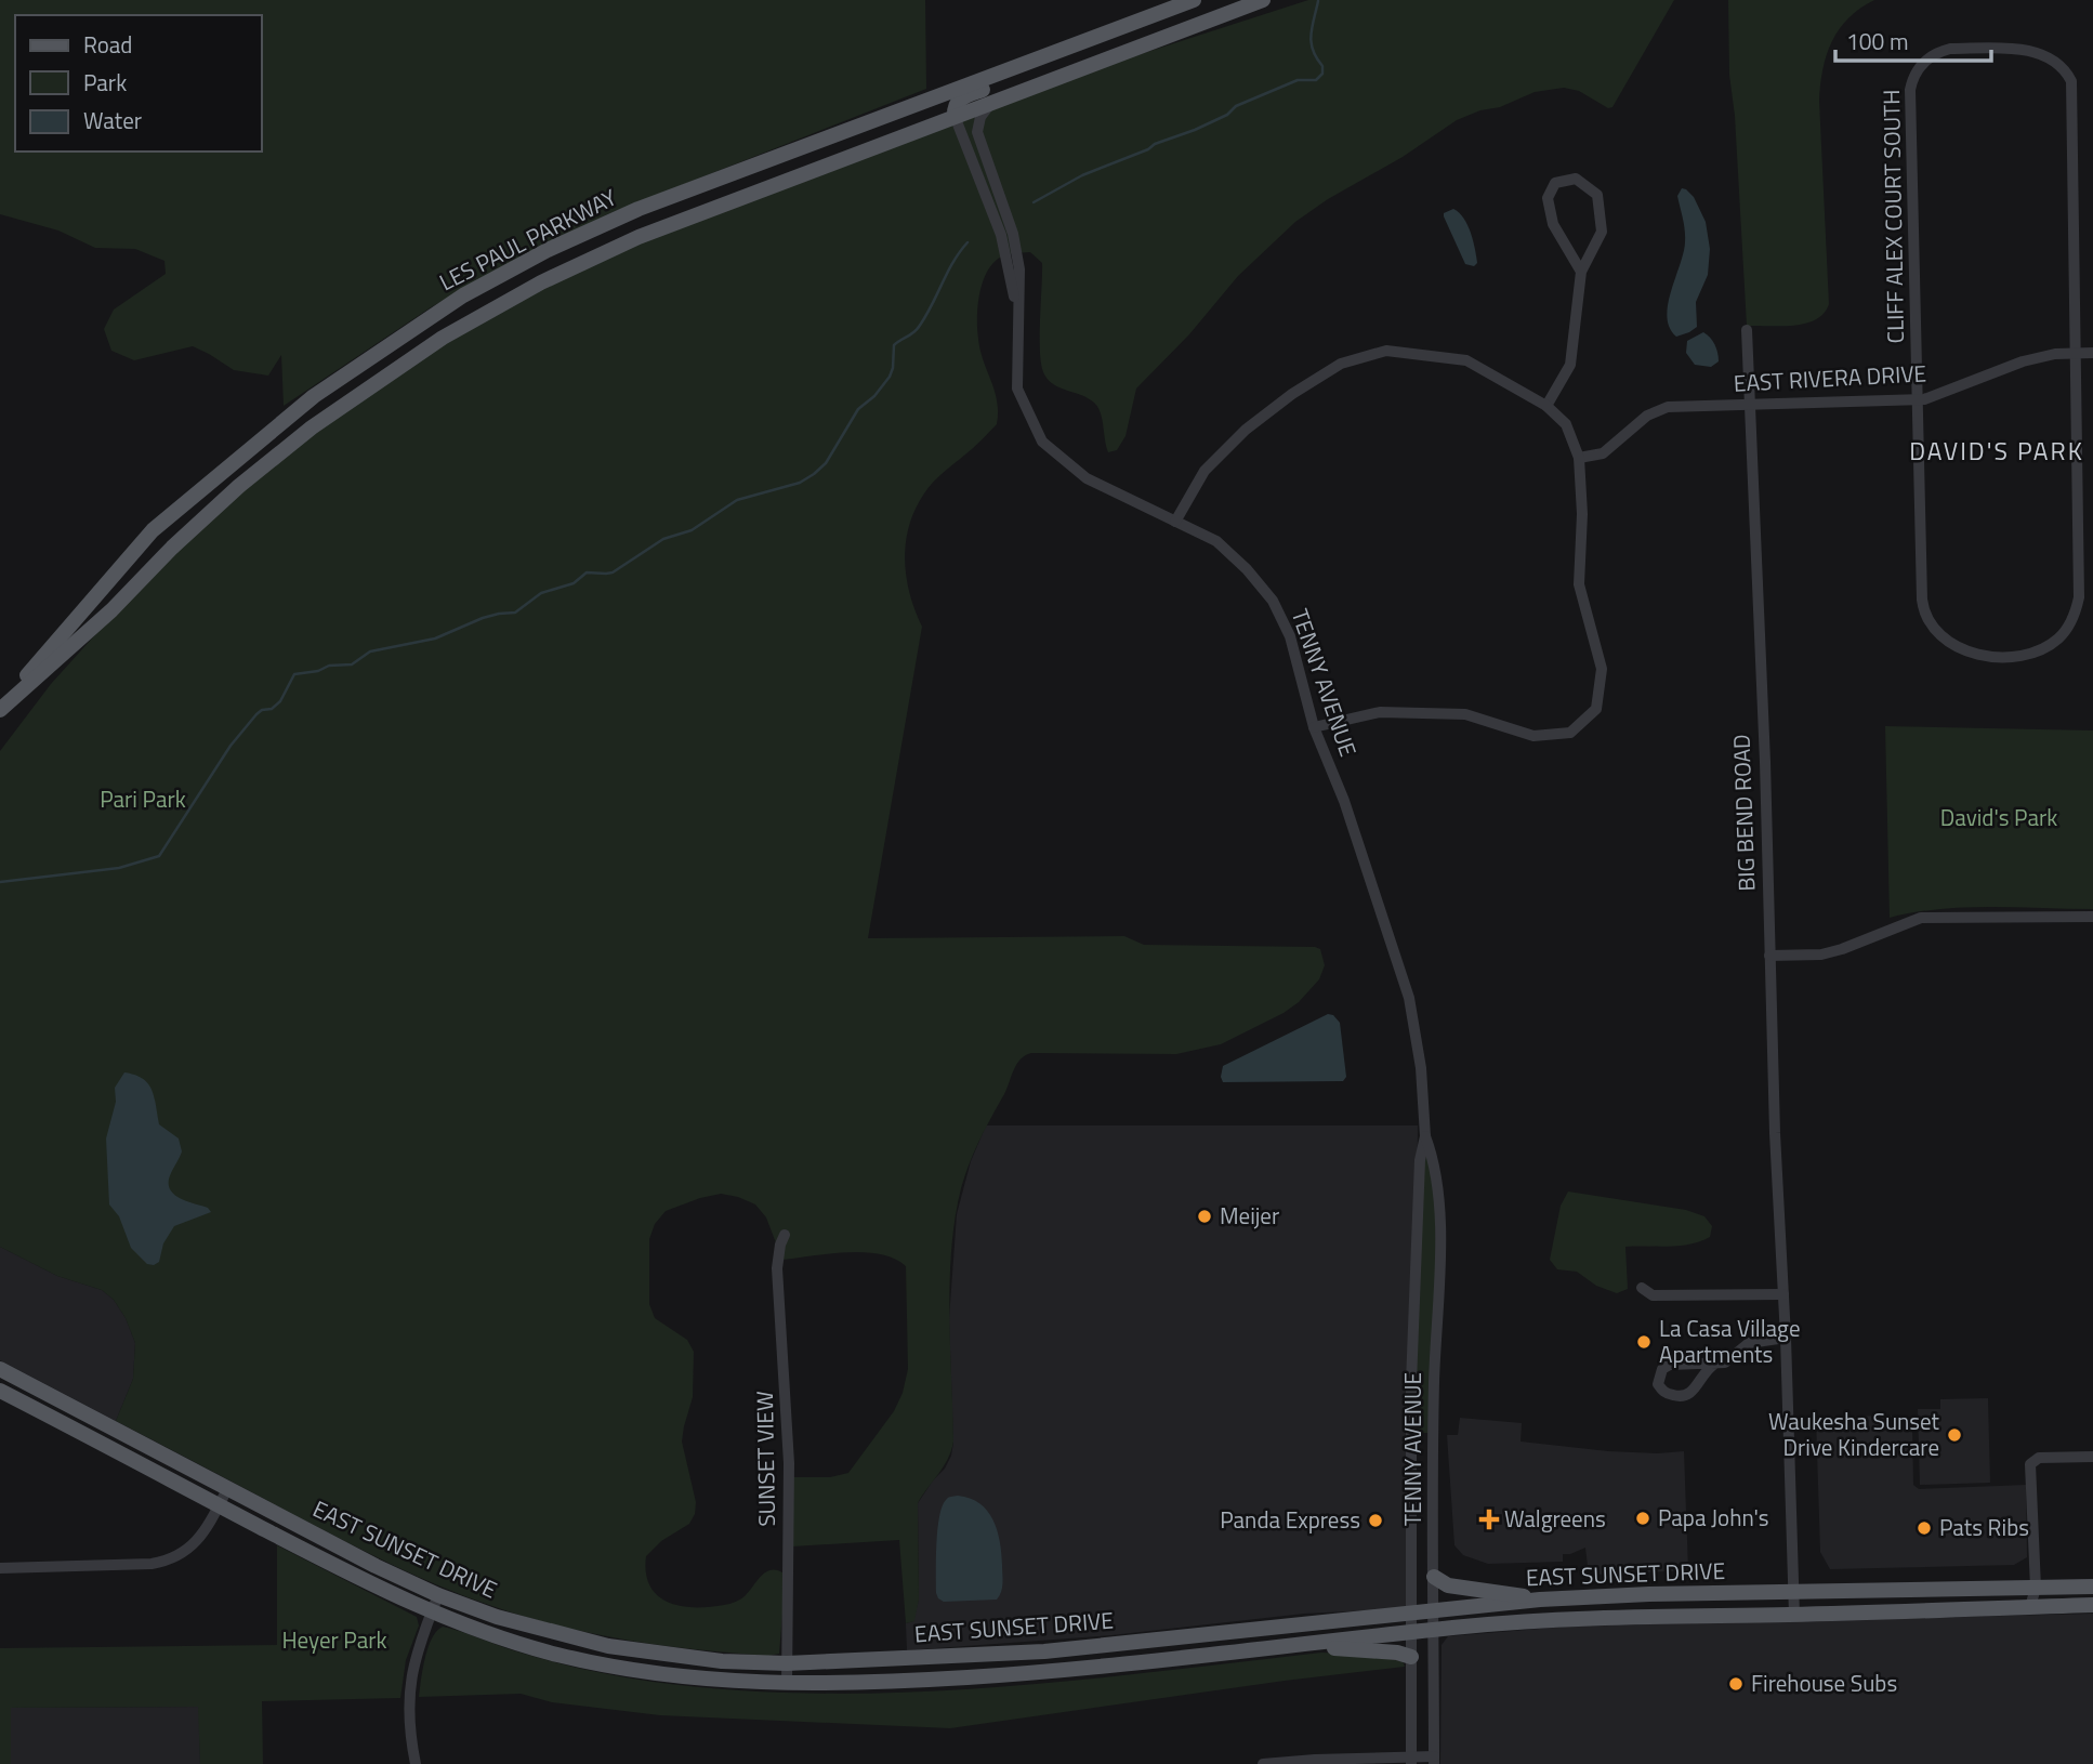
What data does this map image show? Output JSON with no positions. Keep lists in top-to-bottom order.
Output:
{
  "streets": {
    "main road": ["LES PAUL PARKWAY", "EAST SUNSET DRIVE"],
    "street": [
      "CLIFF ALEX COURT SOUTH",
      "EAST RIVERA DRIVE",
      "TENNY AVENUE",
      "BIG BEND ROAD",
      "SUNSET VIEW"
    ]
  },
  "crossings": [
    ["CLIFF ALEX COURT SOUTH", "EAST RIVERA DRIVE"],
    ["LES PAUL PARKWAY", "TENNY AVENUE"],
    ["EAST RIVERA DRIVE", "BIG BEND ROAD"],
    ["TENNY AVENUE", "EAST SUNSET DRIVE"],
    ["BIG BEND ROAD", "EAST SUNSET DRIVE"],
    ["SUNSET VIEW", "EAST SUNSET DRIVE"]
  ],
  "districts": ["DAVID'S PARK"],
  "parks": ["Pari Park", "David's Park", "Heyer Park"],
  "places": {
    "other": [
      "Meijer",
      "La Casa Village Apartments",
      "Waukesha Sunset Drive Kindercare",
      "Papa John's",
      "Panda Express",
      "Pats Ribs",
      "Firehouse Subs"
    ],
    "health": ["Walgreens"]
  },
  "legend": ["Road", "Park", "Water"],
  "scale_bar": "100 m"
}
